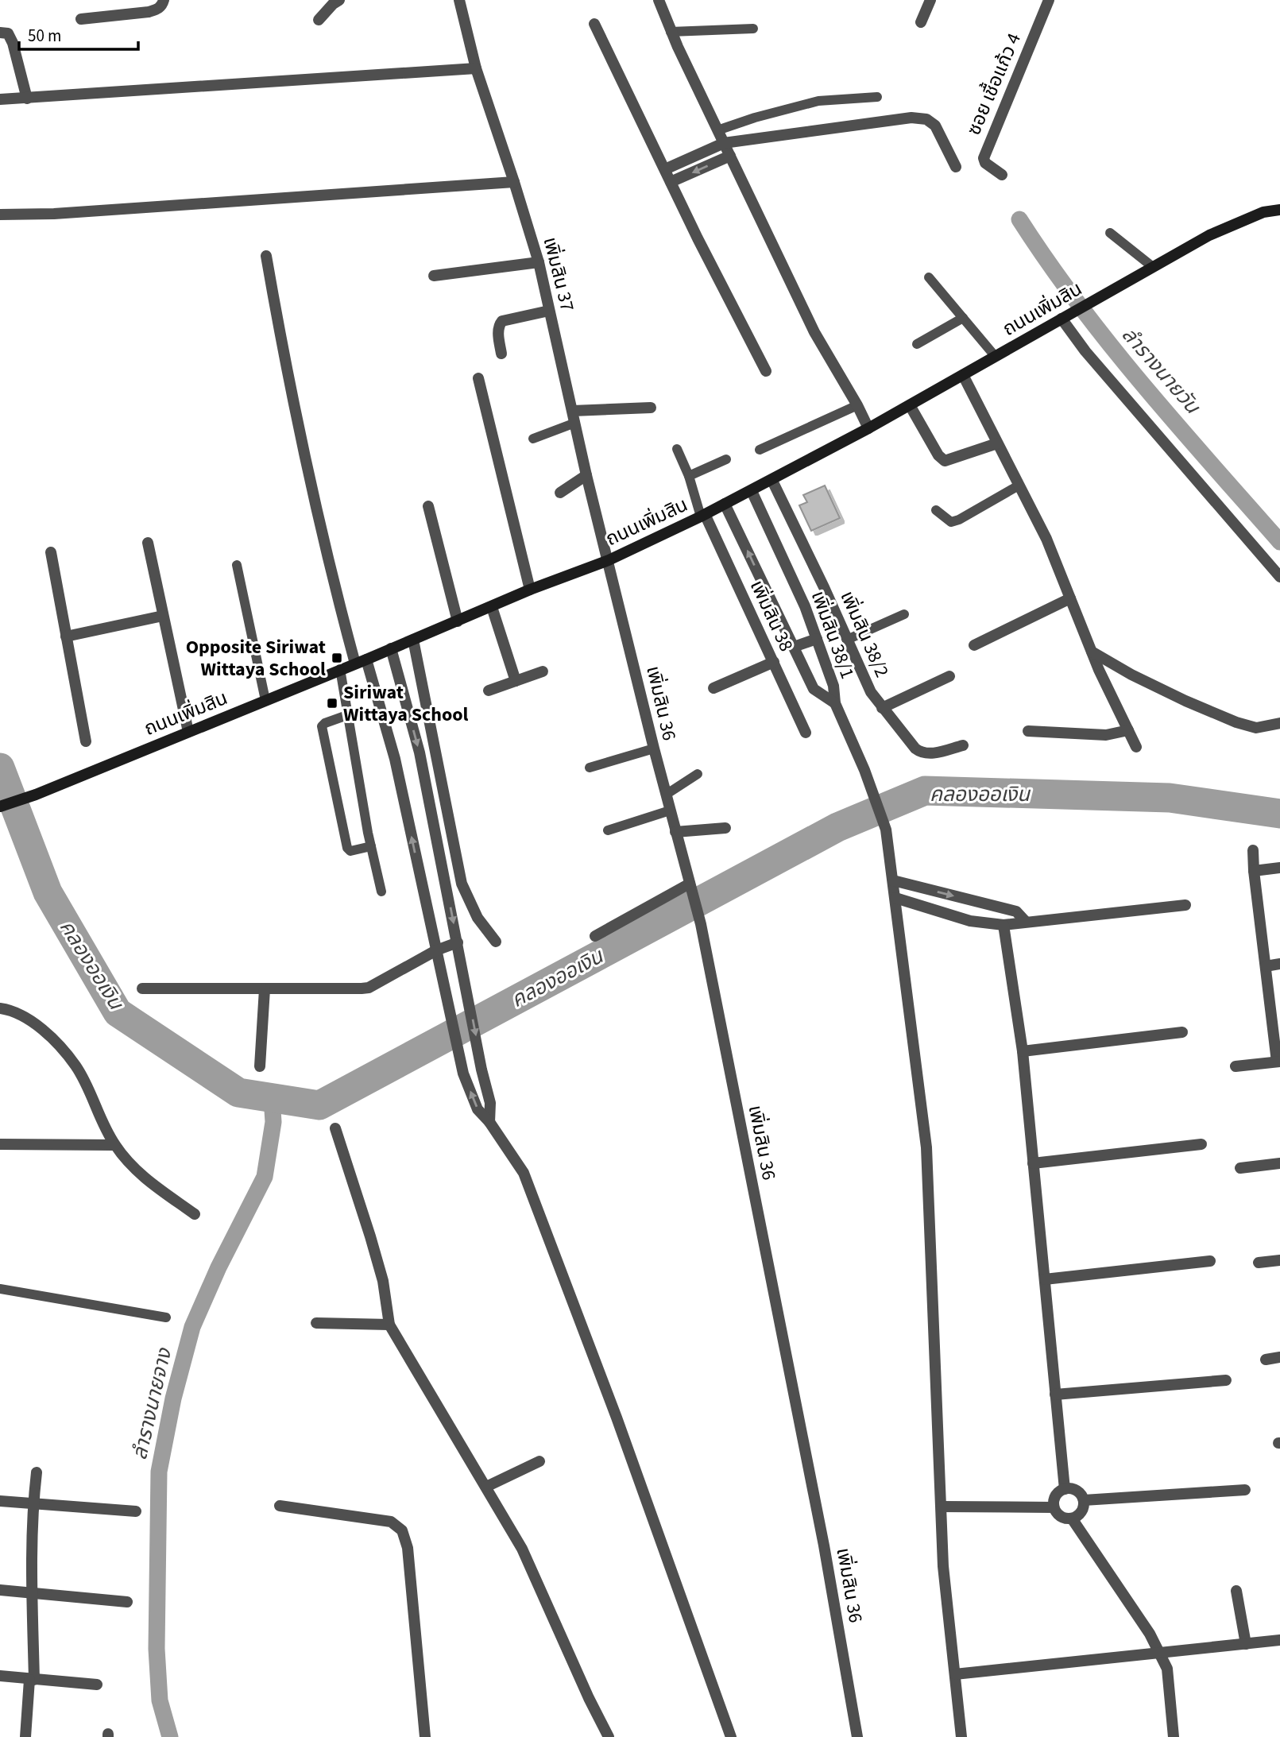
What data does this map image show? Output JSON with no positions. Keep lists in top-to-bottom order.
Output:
{
  "streets": {
    "street": [
      "ซอย เชื้อแก้ว 4",
      "เพิ่มสิน 37",
      "ถนนเพิ่มสิน",
      "เพิ่มสิน 38",
      "เพิ่มสิน 38/2",
      "เพิ่มสิน 38/1",
      "เพิ่มสิน 36"
    ]
  },
  "crossings": [
    ["เพิ่มสิน 37", "ถนนเพิ่มสิน"],
    ["เพิ่มสิน 37", "เพิ่มสิน 36"],
    ["ถนนเพิ่มสิน", "เพิ่มสิน 38"],
    ["ถนนเพิ่มสิน", "เพิ่มสิน 38/2"],
    ["ถนนเพิ่มสิน", "เพิ่มสิน 38/1"],
    ["ถนนเพิ่มสิน", "เพิ่มสิน 36"]
  ],
  "water": ["ลำรางนายวัน", "คลองออเงิน", "ลำรางนายจาง"],
  "places": {
    "transit": ["Opposite Siriwat Wittaya School", "Siriwat Wittaya School"]
  },
  "scale_bar": "50 m"
}
